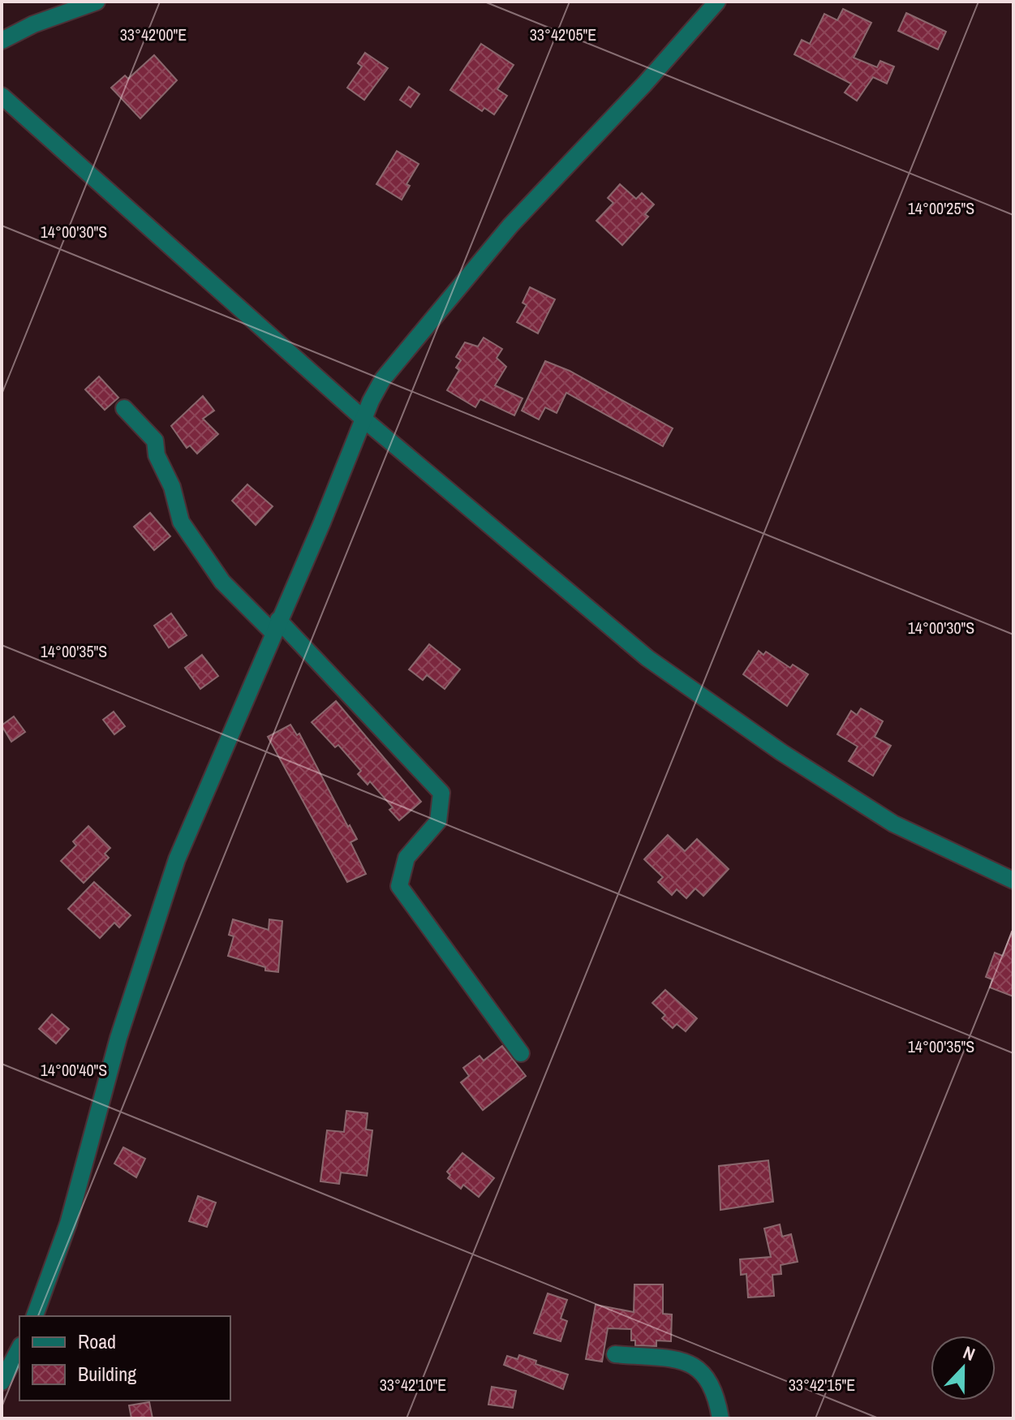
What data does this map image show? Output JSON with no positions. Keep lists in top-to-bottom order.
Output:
{
  "legend": ["Road", "Building"],
  "north": "top",
  "coordinates": [
    "33°42'00\"E",
    "33°42'05\"E",
    "14°00'25\"S",
    "14°00'30\"S",
    "14°00'35\"S",
    "14°00'40\"S",
    "33°42'10\"E",
    "33°42'15\"E"
  ]
}
